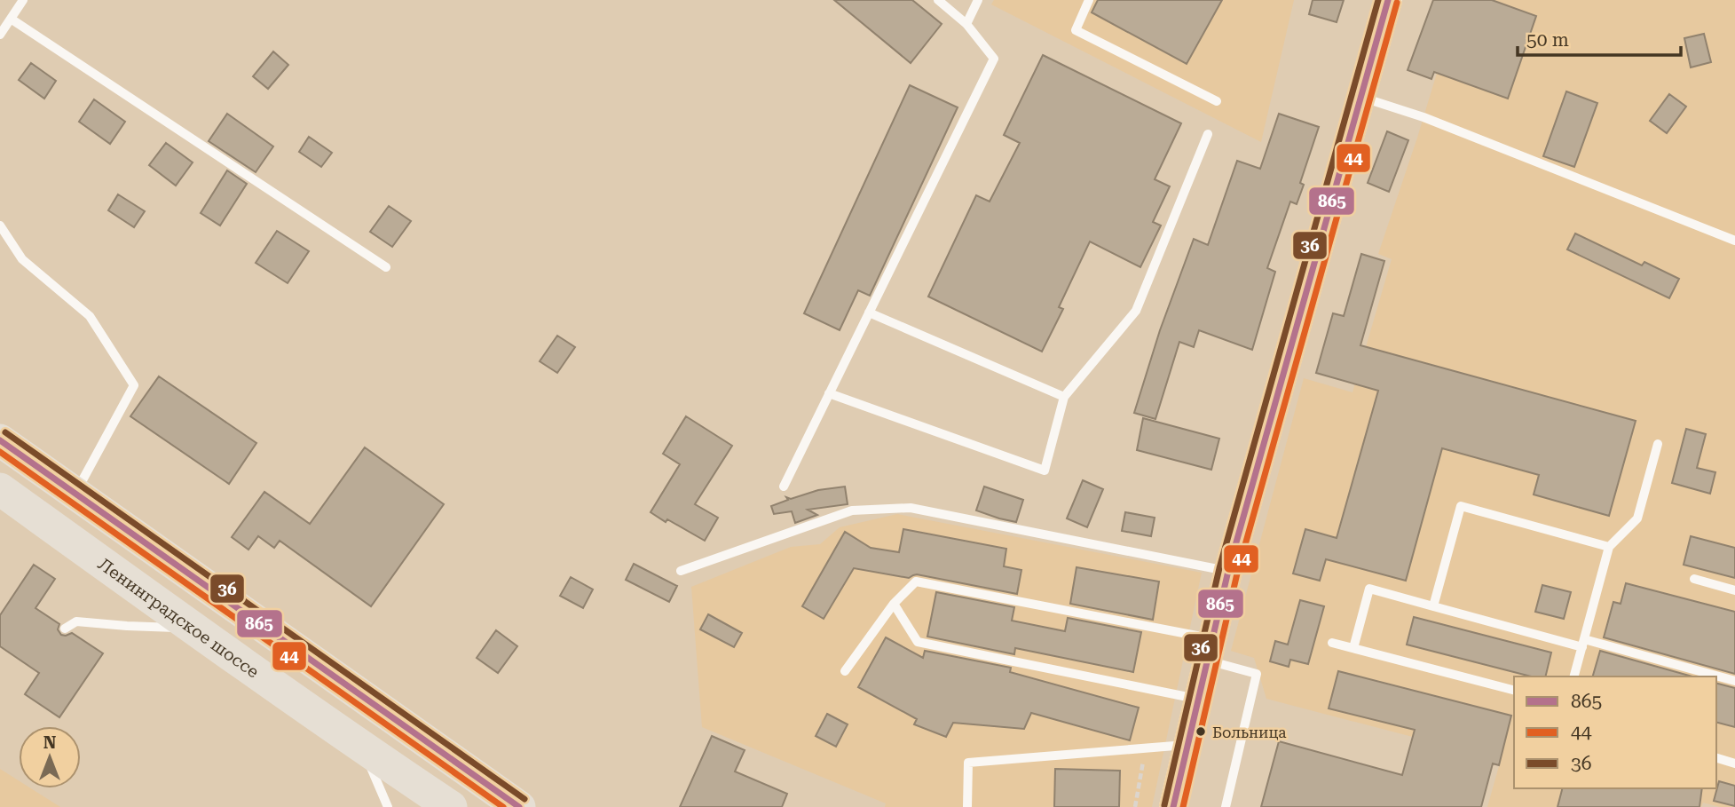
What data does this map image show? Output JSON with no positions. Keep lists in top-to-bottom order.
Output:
{
  "streets": {
    "highway": ["Ленинградское шоссе"]
  },
  "places": ["Больница"],
  "lines": ["transit line 865", "transit line 36", "transit line 44"],
  "legend": ["865", "44", "36"],
  "scale_bar": "50 m",
  "north": "top"
}
